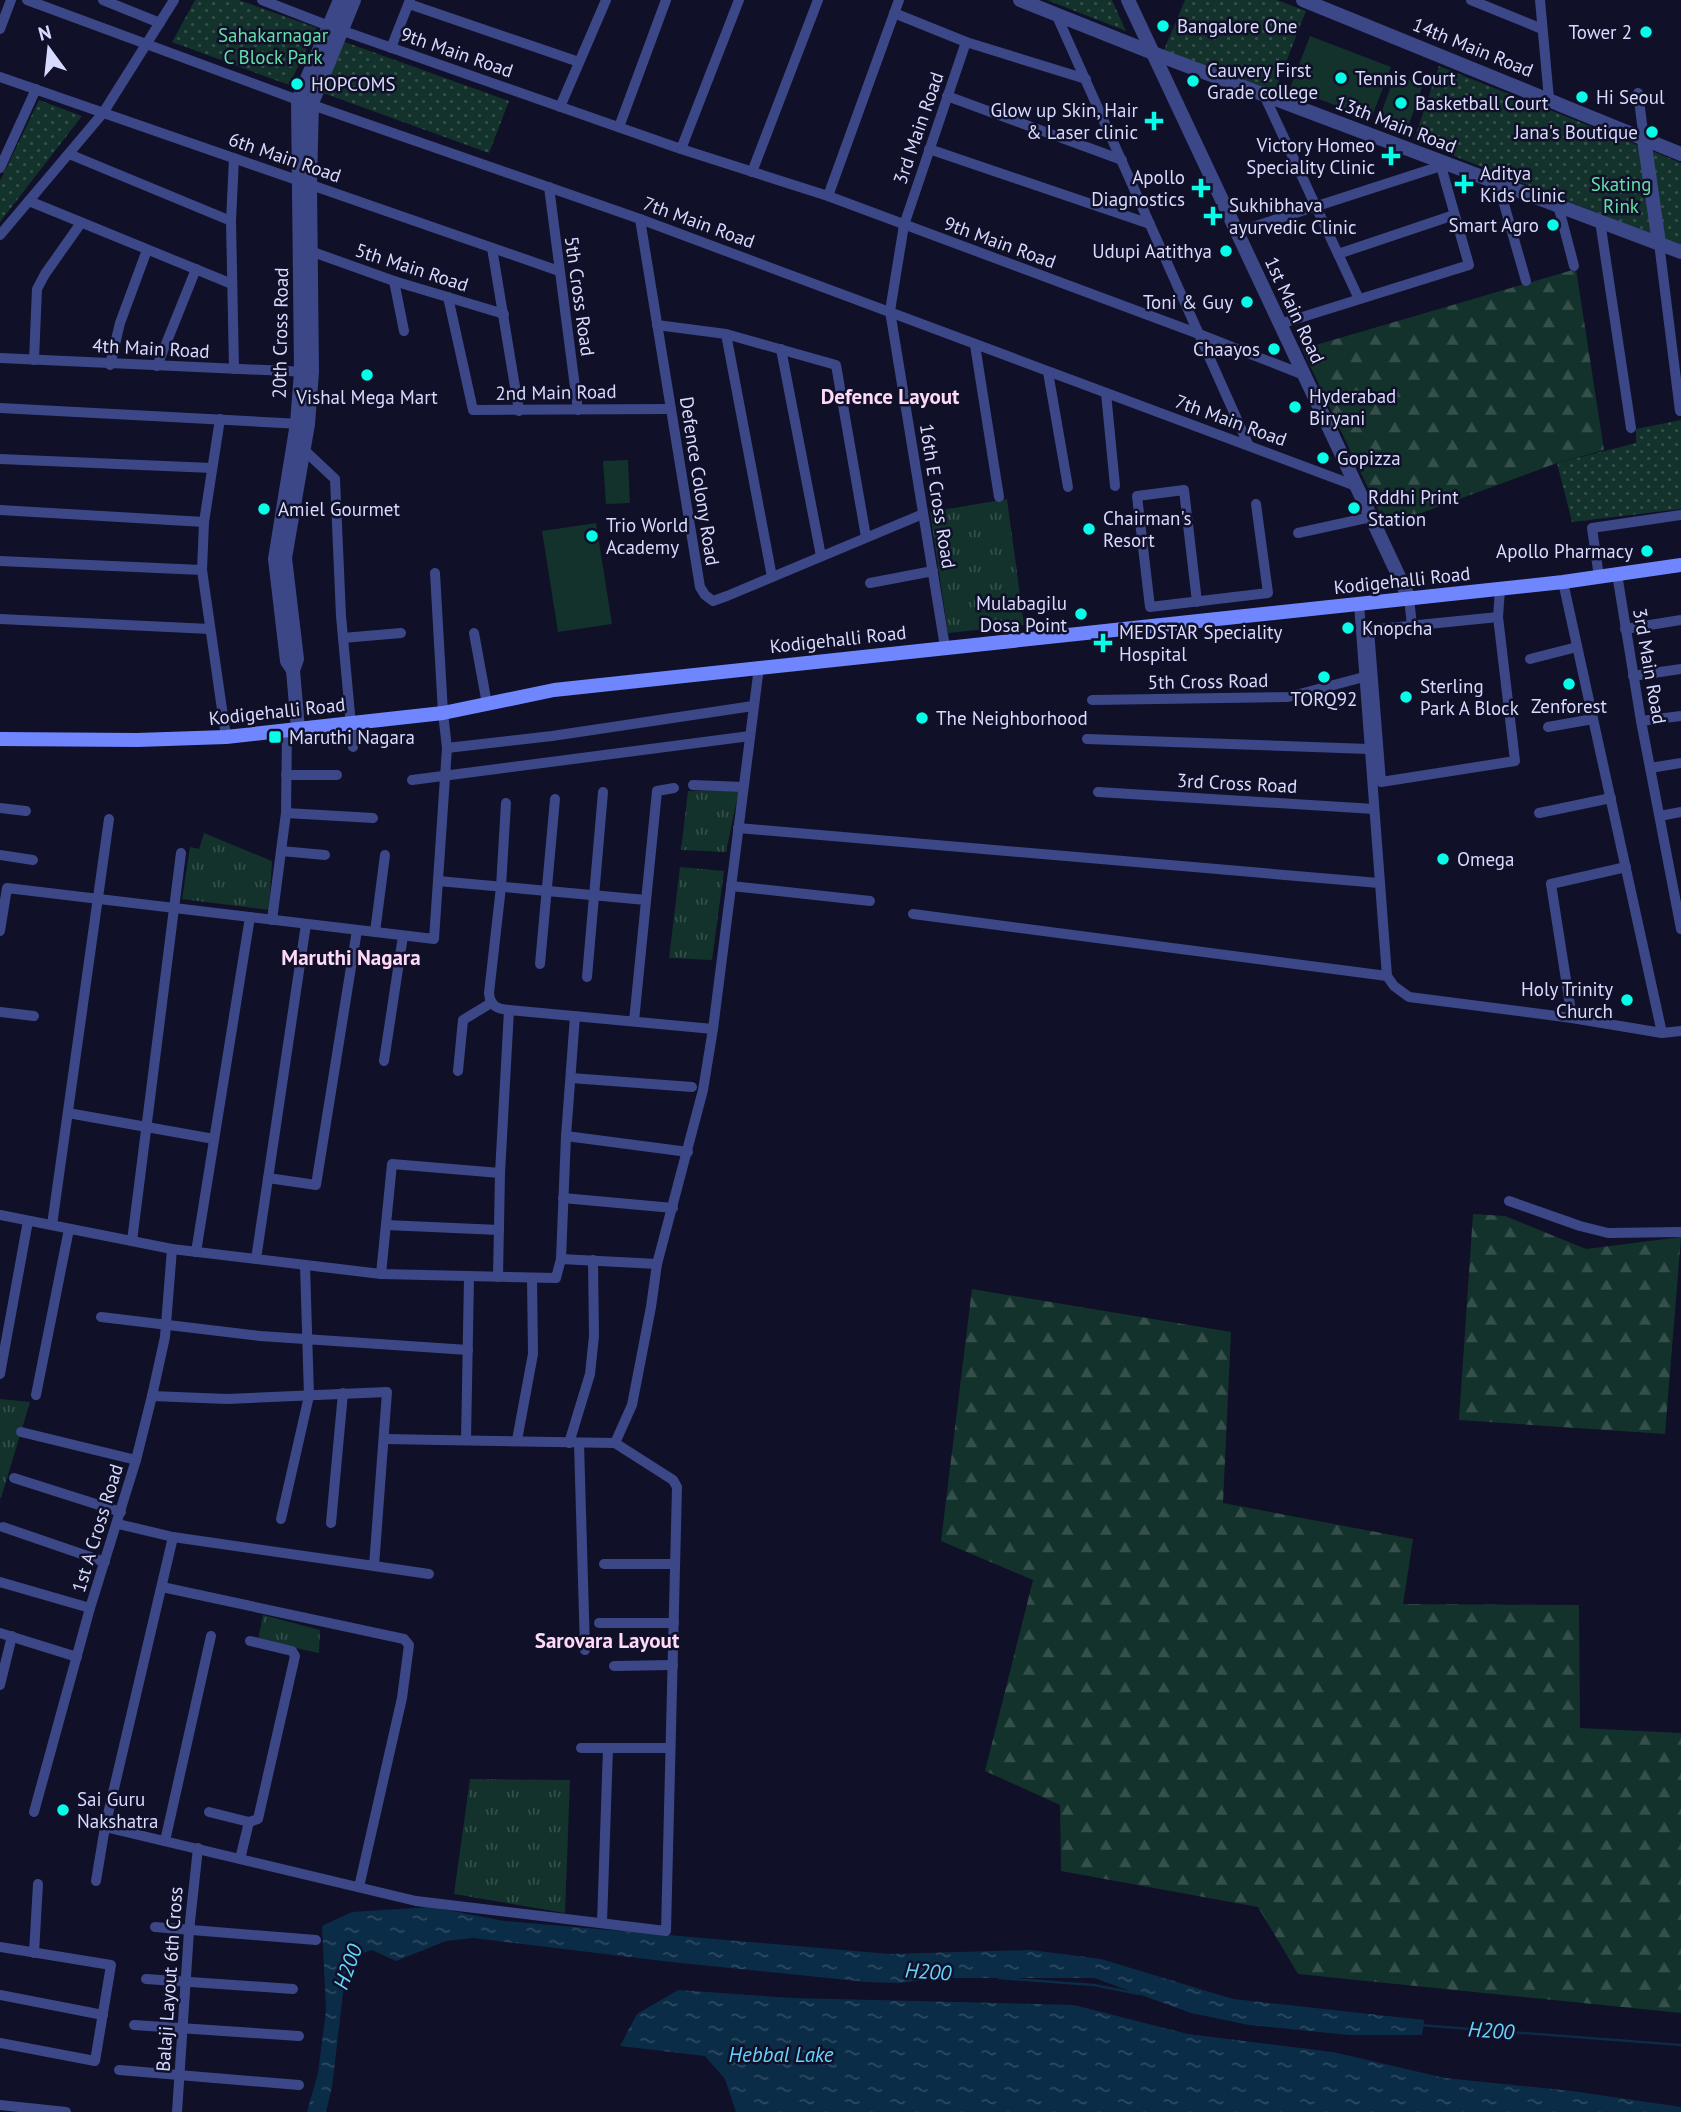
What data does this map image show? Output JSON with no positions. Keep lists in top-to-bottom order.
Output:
{
  "streets": {
    "main road": ["Kodigehalli Road"],
    "street": [
      "14th Main Road",
      "9th Main Road",
      "13th Main Road",
      "3rd Main Road",
      "6th Main Road",
      "7th Main Road",
      "5th Main Road",
      "5th Cross Road",
      "1st Main Road",
      "20th Cross Road",
      "4th Main Road",
      "2nd Main Road",
      "Defence Colony Road",
      "16th E Cross Road",
      "3rd Cross Road",
      "1st A Cross Road",
      "Balaji Layout 6th Cross"
    ]
  },
  "crossings": [
    ["9th Main Road", "3rd Main Road"],
    ["9th Main Road", "1st Main Road"],
    ["9th Main Road", "20th Cross Road"],
    ["9th Main Road", "16th E Cross Road"],
    ["13th Main Road", "1st Main Road"],
    ["3rd Main Road", "16th E Cross Road"],
    ["3rd Main Road", "Kodigehalli Road"],
    ["6th Main Road", "5th Cross Road"],
    ["6th Main Road", "20th Cross Road"],
    ["7th Main Road", "5th Cross Road"],
    ["7th Main Road", "1st Main Road"],
    ["7th Main Road", "20th Cross Road"],
    ["7th Main Road", "Defence Colony Road"],
    ["7th Main Road", "16th E Cross Road"],
    ["5th Main Road", "20th Cross Road"],
    ["5th Main Road", "2nd Main Road"],
    ["5th Cross Road", "2nd Main Road"],
    ["1st Main Road", "Kodigehalli Road"],
    ["20th Cross Road", "4th Main Road"],
    ["20th Cross Road", "Kodigehalli Road"],
    ["2nd Main Road", "Defence Colony Road"],
    ["Defence Colony Road", "16th E Cross Road"],
    ["16th E Cross Road", "Kodigehalli Road"]
  ],
  "districts": ["Defence Layout", "Maruthi Nagara", "Sarovara Layout"],
  "water": ["H200", "Hebbal Lake"],
  "parks": ["Sahakarnagar C Block Park", "Skating Rink"],
  "places": {
    "other": [
      "Bangalore One",
      "Tower 2",
      "Tennis Court",
      "Cauvery First Grade college",
      "HOPCOMS",
      "Hi Seoul",
      "Basketball Court",
      "Jana's Boutique",
      "Smart Agro",
      "Udupi Aatithya",
      "Toni & Guy",
      "Chaayos",
      "Vishal Mega Mart",
      "Hyderabad Biryani",
      "Gopizza",
      "Rddhi Print Station",
      "Amiel Gourmet",
      "Chairman's Resort",
      "Trio World Academy",
      "Apollo Pharmacy",
      "Mulabagilu Dosa Point",
      "Knopcha",
      "TORQ92",
      "Zenforest",
      "Sterling Park A Block",
      "The Neighborhood",
      "Omega",
      "Holy Trinity Church",
      "Sai Guru Nakshatra"
    ],
    "health": [
      "Glow up Skin, Hair & Laser clinic",
      "Victory Homeo Speciality Clinic",
      "Aditya Kids Clinic",
      "Apollo Diagnostics",
      "Sukhibhava ayurvedic Clinic",
      "MEDSTAR Speciality Hospital"
    ],
    "transit": ["Maruthi Nagara"]
  },
  "north": "top"
}
